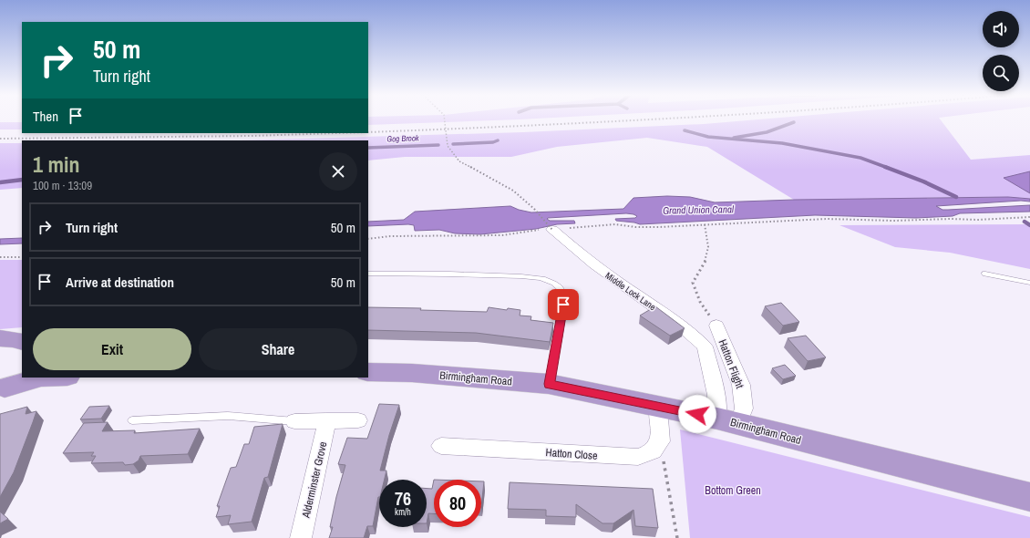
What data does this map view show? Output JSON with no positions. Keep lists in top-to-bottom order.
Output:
{
  "streets": {
    "highway": ["Birmingham Road"],
    "street": [
      "Middle Lock Lane",
      "Hatton Flight",
      "Hatton Close",
      "Alderminster Grove"
    ]
  },
  "crossings": [
    ["Middle Lock Lane", "Hatton Flight"],
    ["Middle Lock Lane", "Birmingham Road"],
    ["Hatton Flight", "Birmingham Road"]
  ],
  "water": ["Gog Brook", "Grand Union Canal"],
  "parks": ["Bottom Green"],
  "page": {
    "turn": ["50 m", "Turn right"],
    "then": "Then",
    "heading": ["1 min", "100 m · 13:09"],
    "list": [
      {
        "name": "Turn right",
        "value": "50 m"
      },
      {
        "name": "Arrive at destination",
        "value": "50 m"
      }
    ],
    "buttons": ["Exit", "Share"],
    "speed": "76 km/h",
    "limit": "80"
  }
}
